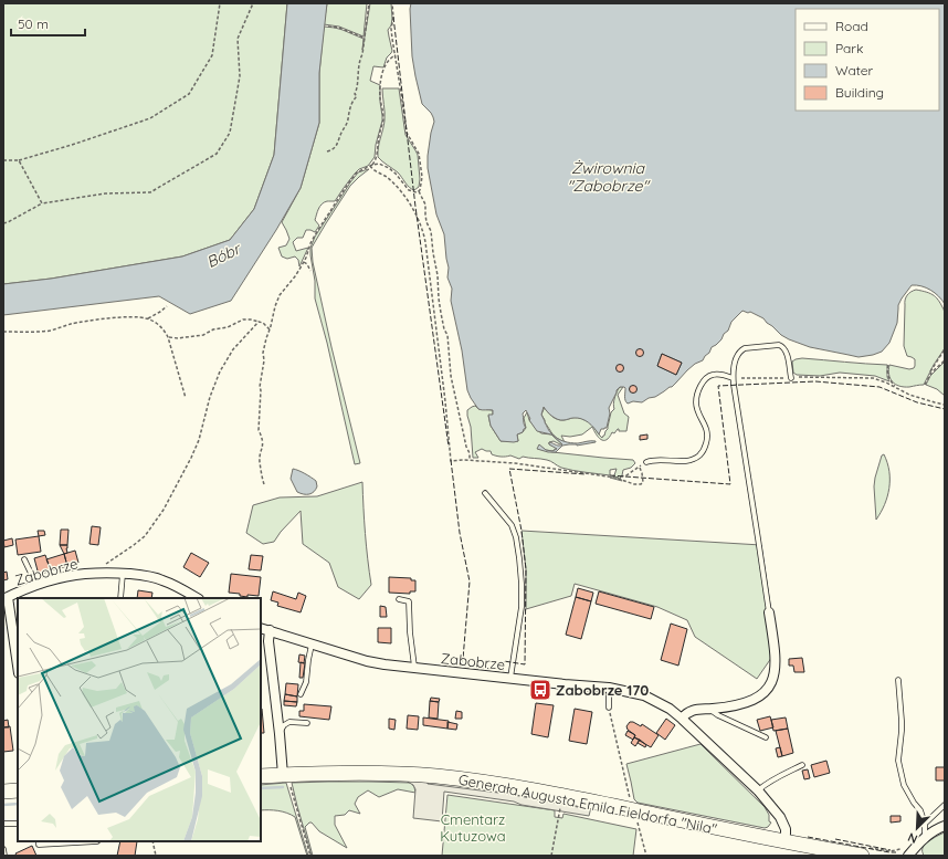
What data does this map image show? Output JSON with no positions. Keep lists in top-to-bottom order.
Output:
{
  "streets": {
    "main road": ["Generała Augusta Emila Fieldorfa \"Nila\""],
    "street": ["Zabobrze"]
  },
  "crossings": [
    ["Zabobrze", "Generała Augusta Emila Fieldorfa \"Nila\""]
  ],
  "water": ["Żwirownia \"Zabobrze\"", "Bóbr"],
  "parks": ["Cmentarz Kutuzowa"],
  "places": {
    "bus stop": ["Zabobrze 170"]
  },
  "legend": [
    "Road",
    "Park",
    "Water",
    "Building"
  ],
  "scale_bar": "50 m",
  "north": "bottom left"
}
